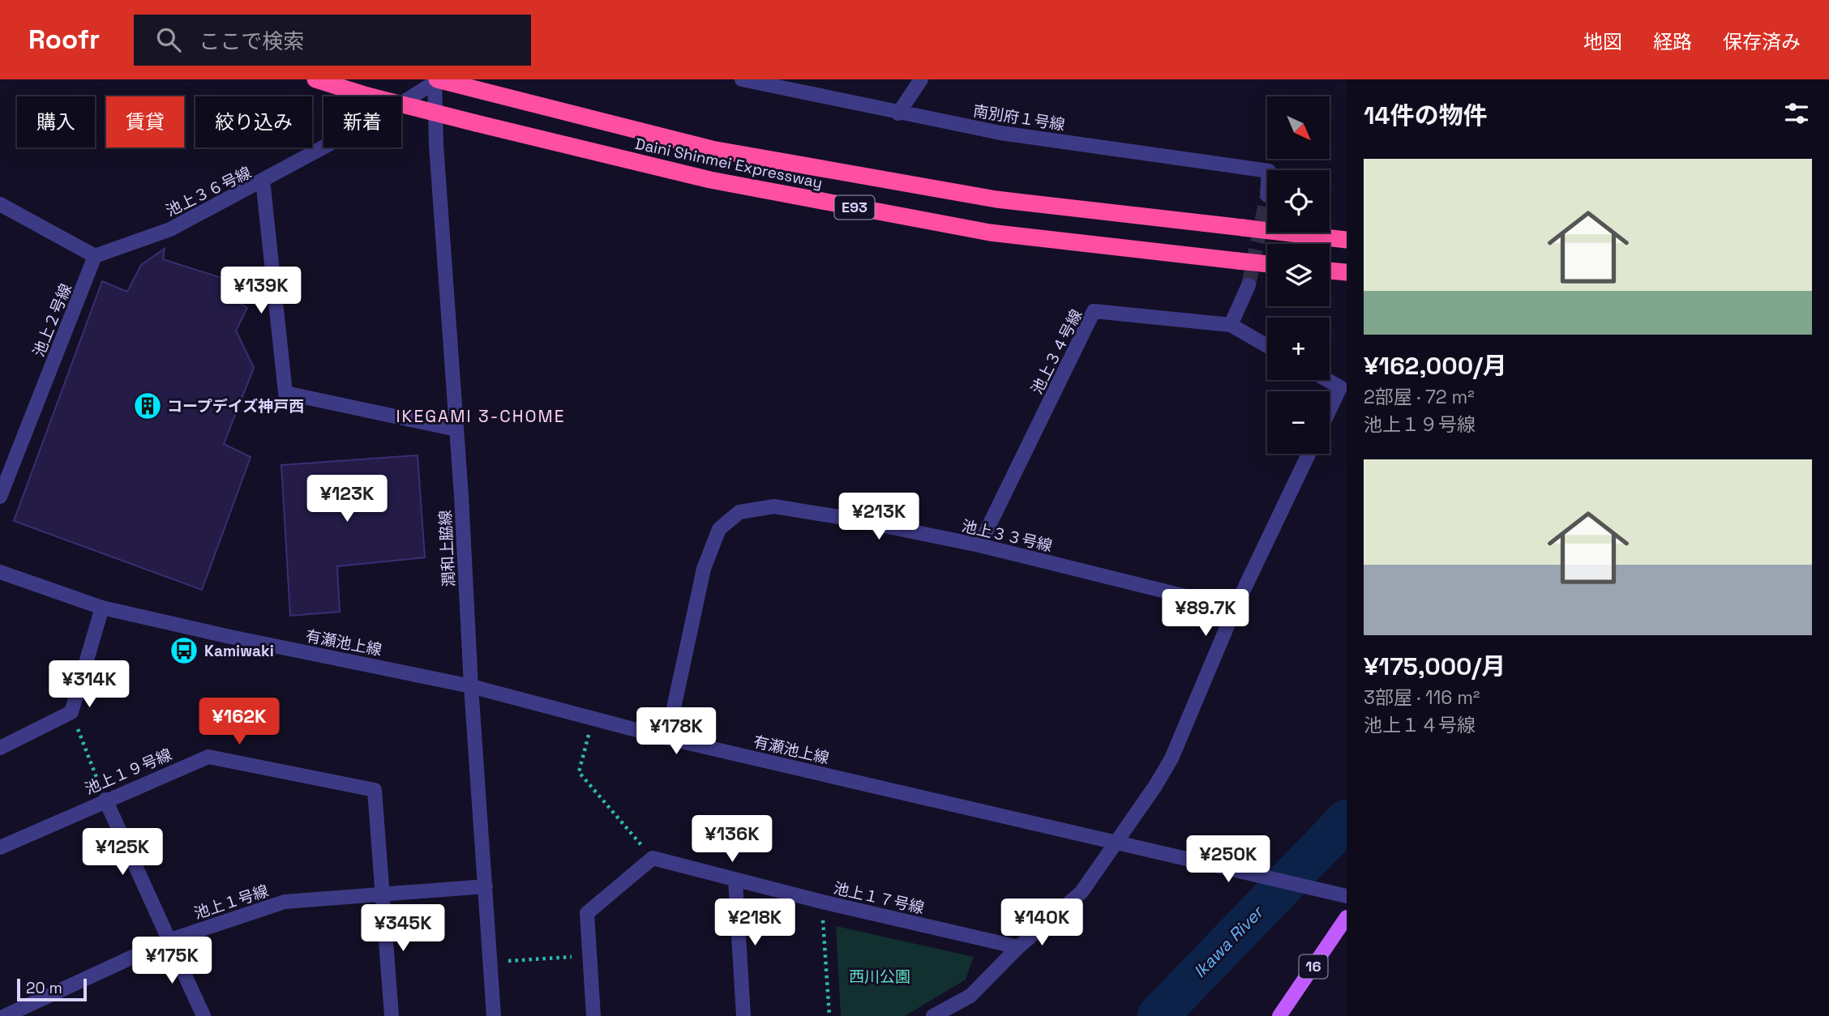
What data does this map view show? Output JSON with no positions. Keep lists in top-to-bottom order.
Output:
{
  "streets": {
    "highway": ["Daini Shinmei Expressway", "E93"],
    "main road": ["16"],
    "street": [
      "南別府１号線",
      "池上３６号線",
      "池上２号線",
      "池上３４号線",
      "池上３３号線",
      "潤和上脇線",
      "有瀬池上線",
      "池上１９号線",
      "池上１７号線",
      "池上１号線"
    ]
  },
  "crossings": [
    ["Daini Shinmei Expressway", "潤和上脇線"],
    ["池上３６号線", "池上２号線"],
    ["池上３６号線", "潤和上脇線"],
    ["池上３４号線", "池上３３号線"],
    ["池上３３号線", "有瀬池上線"],
    ["潤和上脇線", "有瀬池上線"],
    ["潤和上脇線", "池上１号線"],
    ["池上１９号線", "池上１号線"]
  ],
  "districts": ["IKEGAMI 3-CHOME"],
  "water": ["Ikawa River"],
  "parks": ["西川公園"],
  "places": {
    "building": ["コープデイズ神戸西"],
    "bus stop": ["Kamiwaki"]
  },
  "scale_bar": "20 m",
  "north": "bottom right",
  "page": {
    "header": "Roofr",
    "search": "ここで検索",
    "nav": ["地図", "経路", "保存済み"],
    "heading": "14件の物件",
    "map_buttons": ["+", "−"],
    "chip": [
      "購入",
      "賃貸",
      "絞り込み",
      "新着"
    ],
    "list": [
      {
        "name": "¥162,000/月",
        "note": "2部屋 · 72 m² · 池上１９号線"
      },
      {
        "name": "¥175,000/月",
        "note": "3部屋 · 116 m² · 池上１４号線"
      }
    ],
    "price": [
      "¥139K",
      "¥123K",
      "¥213K",
      "¥89.7K",
      "¥314K",
      "¥162K",
      "¥178K",
      "¥136K",
      "¥125K",
      "¥250K",
      "¥218K",
      "¥140K",
      "¥345K",
      "¥175K"
    ],
    "scale": "20 m"
  }
}
